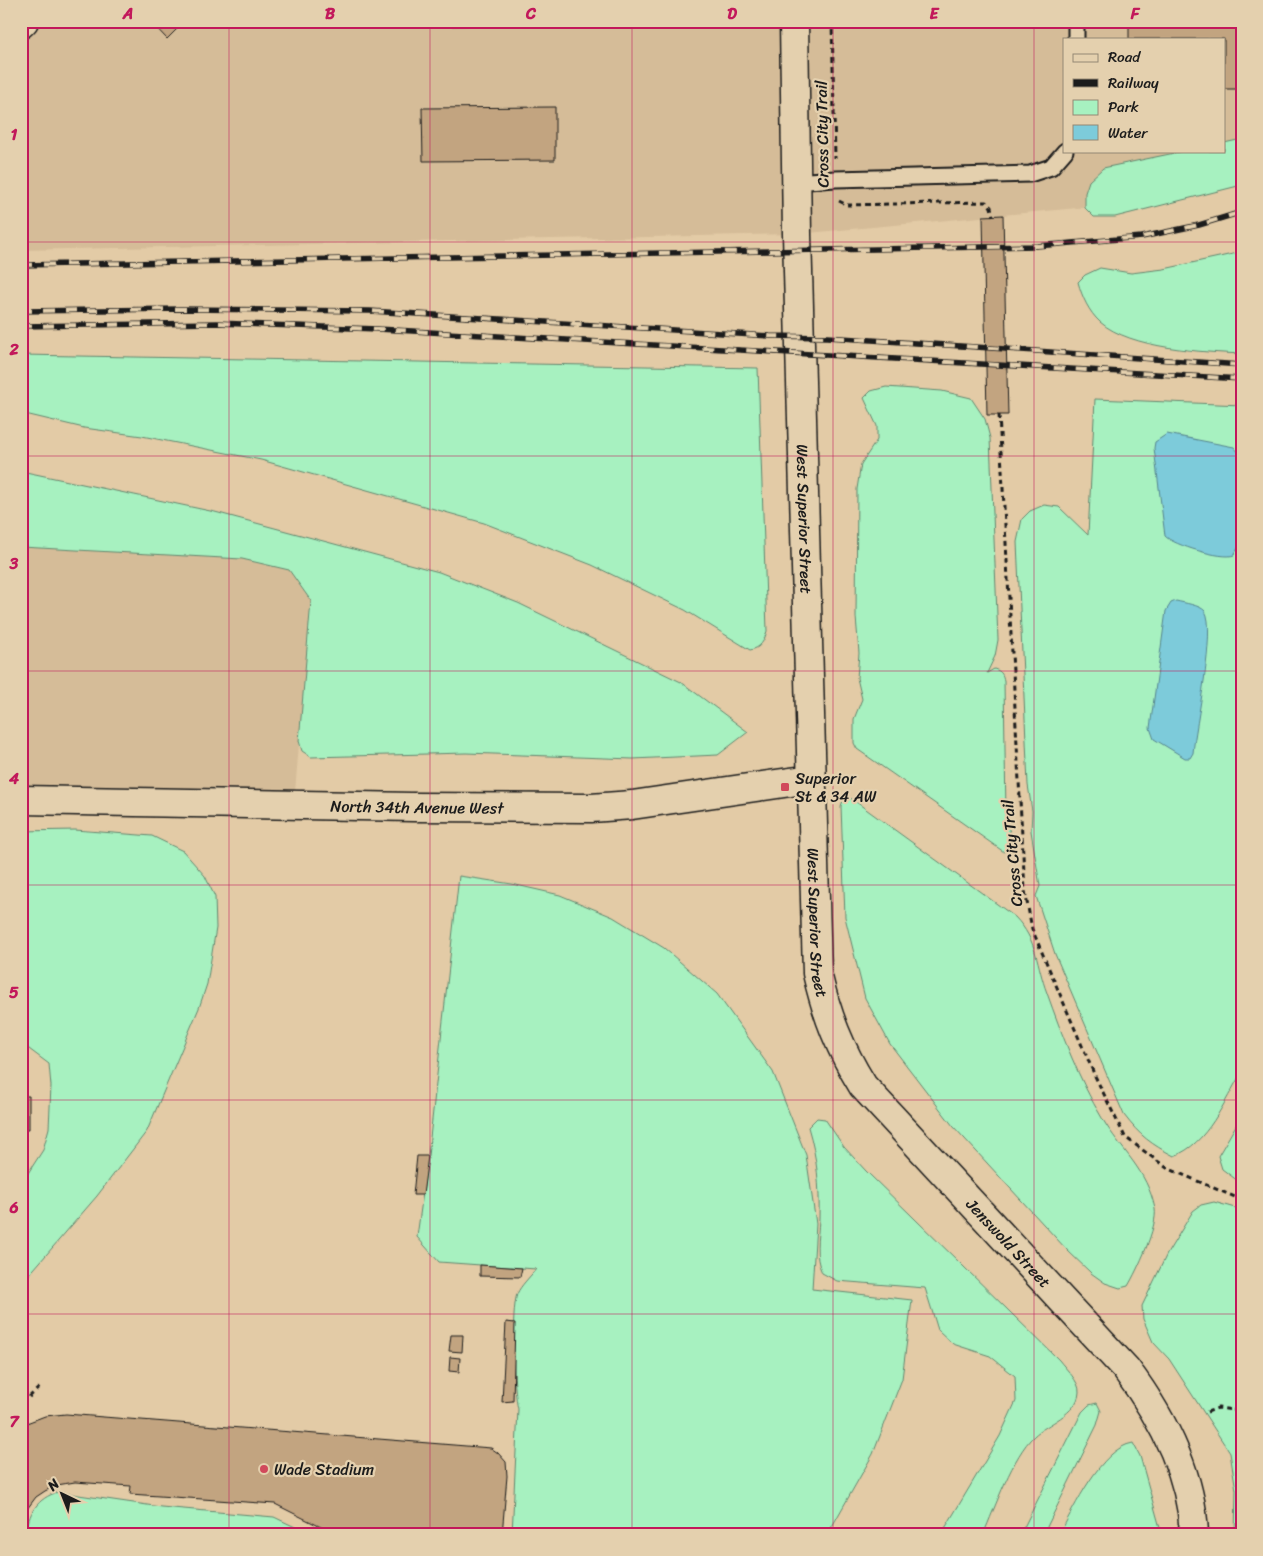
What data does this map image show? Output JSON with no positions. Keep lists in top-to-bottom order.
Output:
{
  "streets": {
    "street": ["West Superior Street", "North 34th Avenue West", "Jenswold Street"],
    "path": ["Cross City Trail"]
  },
  "crossings": [
    ["West Superior Street", "North 34th Avenue West"],
    ["West Superior Street", "Jenswold Street"]
  ],
  "places": {
    "transit": ["Superior St & 34 AW"],
    "other": ["Wade Stadium"]
  },
  "legend": [
    "Road",
    "Railway",
    "Park",
    "Water"
  ],
  "north": "top left",
  "grid": {
    "columns": [
      "A",
      "B",
      "C",
      "D",
      "E",
      "F"
    ],
    "rows": [
      "1",
      "2",
      "3",
      "4",
      "5",
      "6",
      "7"
    ]
  }
}
